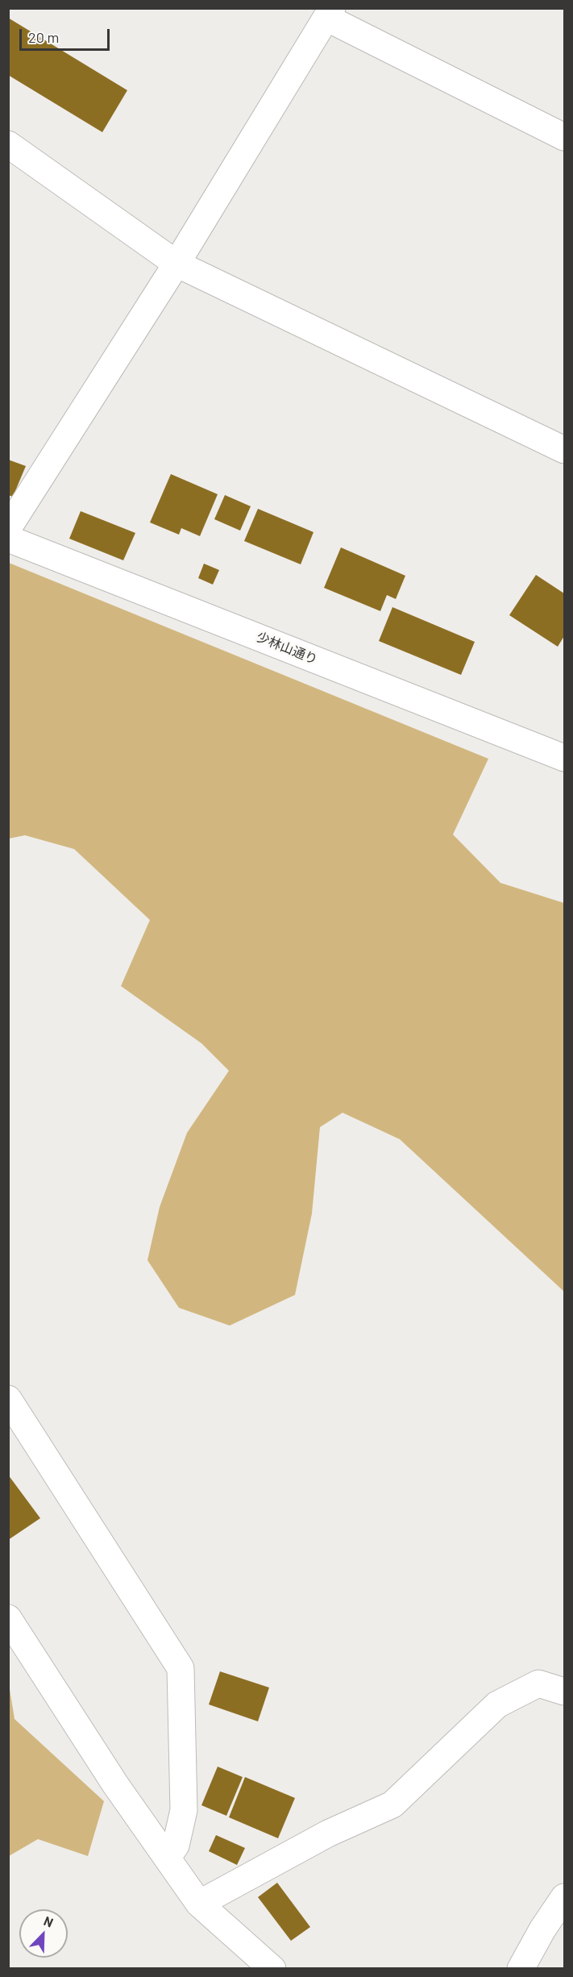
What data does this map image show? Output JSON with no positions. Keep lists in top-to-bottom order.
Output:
{
  "streets": {
    "street": ["少林山通り"]
  },
  "scale_bar": "20 m",
  "north": "top right"
}
